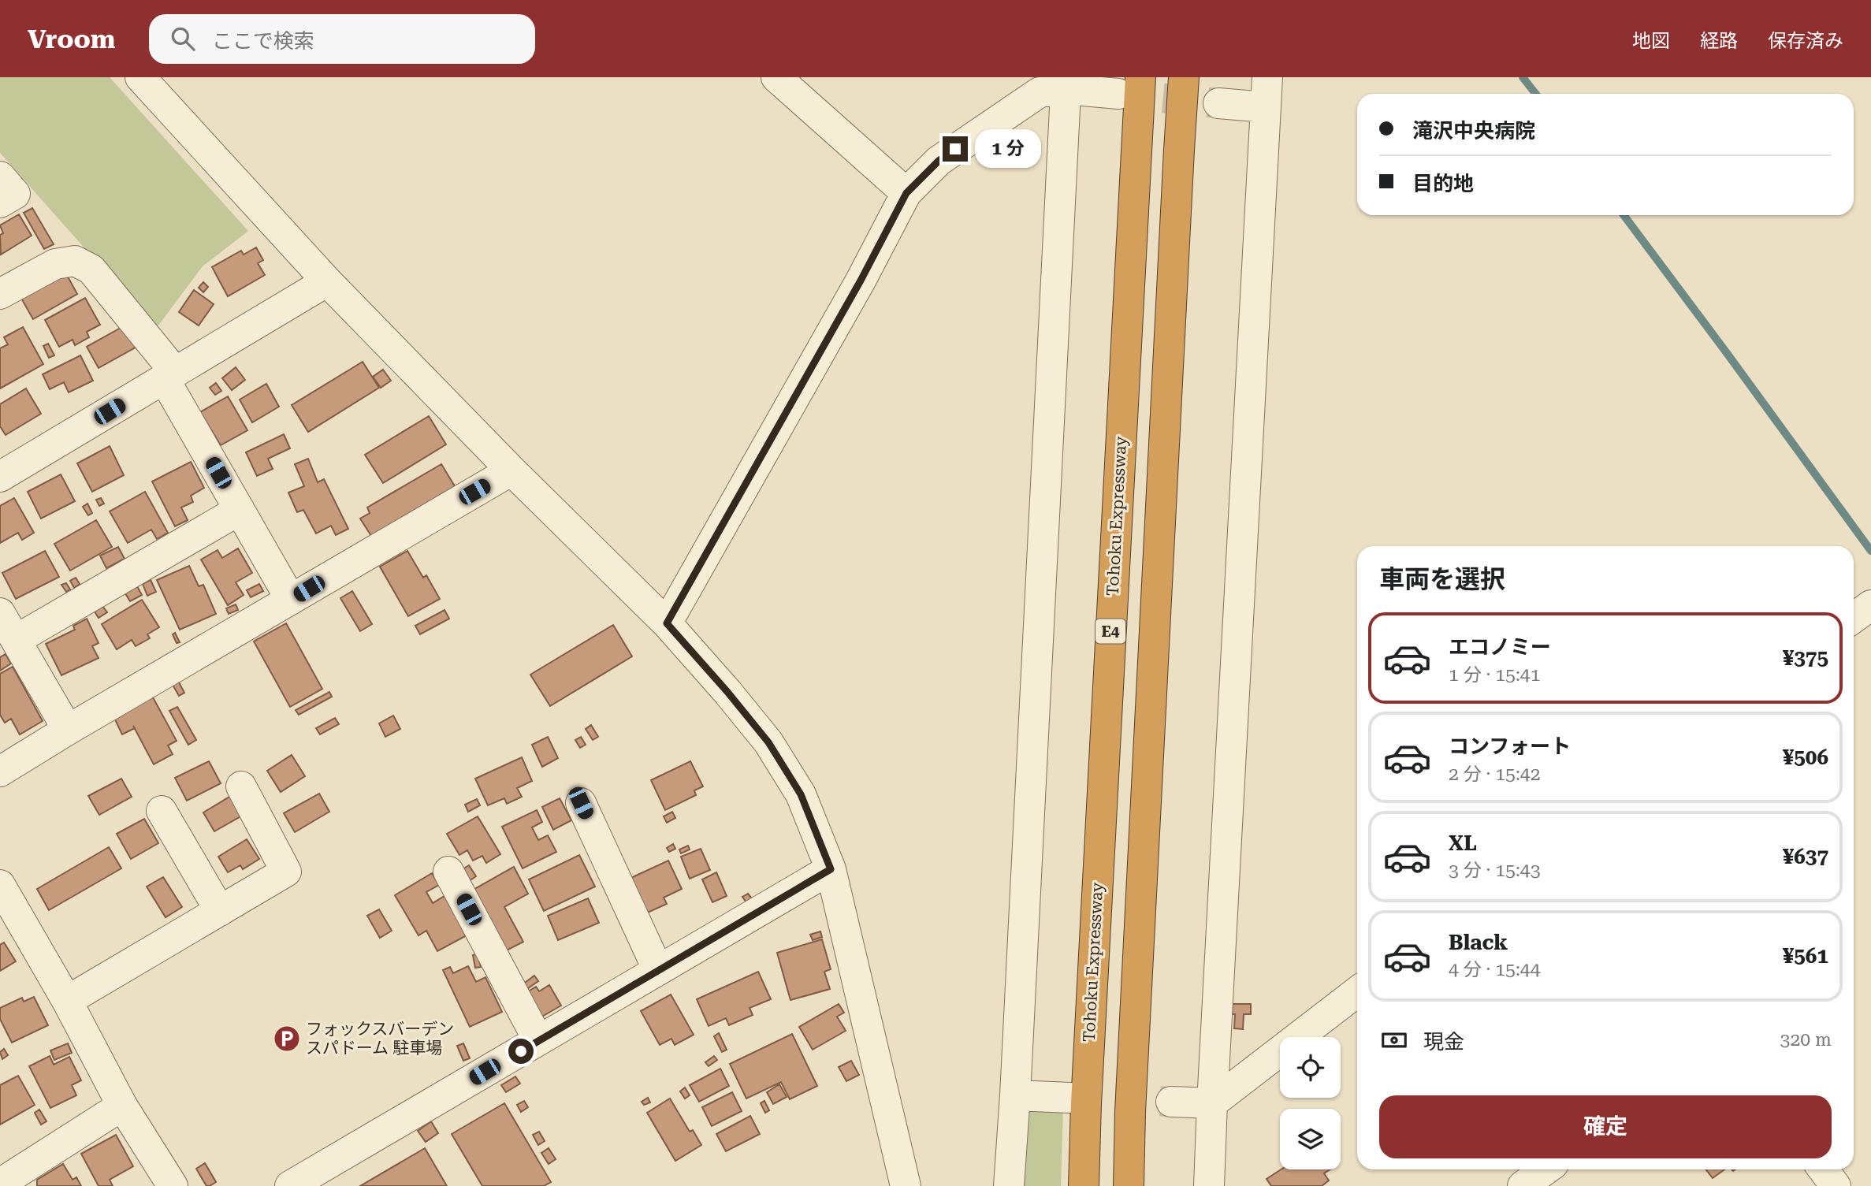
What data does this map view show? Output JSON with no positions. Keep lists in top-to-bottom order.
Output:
{
  "streets": {
    "highway": ["Tohoku Expressway", "E4"]
  },
  "places": {
    "parking": ["フォックスバーデン スパドーム 駐車場"]
  },
  "page": {
    "header": "Vroom",
    "search": "ここで検索",
    "nav": ["地図", "経路", "保存済み"],
    "banner": ["滝沢中央病院", "目的地"],
    "bubble": "1 分",
    "heading": "車両を選択",
    "list": [
      {
        "name": "エコノミー",
        "note": "1 分 · 15:41",
        "value": "¥375"
      },
      {
        "name": "コンフォート",
        "note": "2 分 · 15:42",
        "value": "¥506"
      },
      {
        "name": "XL",
        "note": "3 分 · 15:43",
        "value": "¥637"
      },
      {
        "name": "Black",
        "note": "4 分 · 15:44",
        "value": "¥561"
      }
    ],
    "pay": ["現金", "320 m"],
    "buttons": "確定"
  }
}
